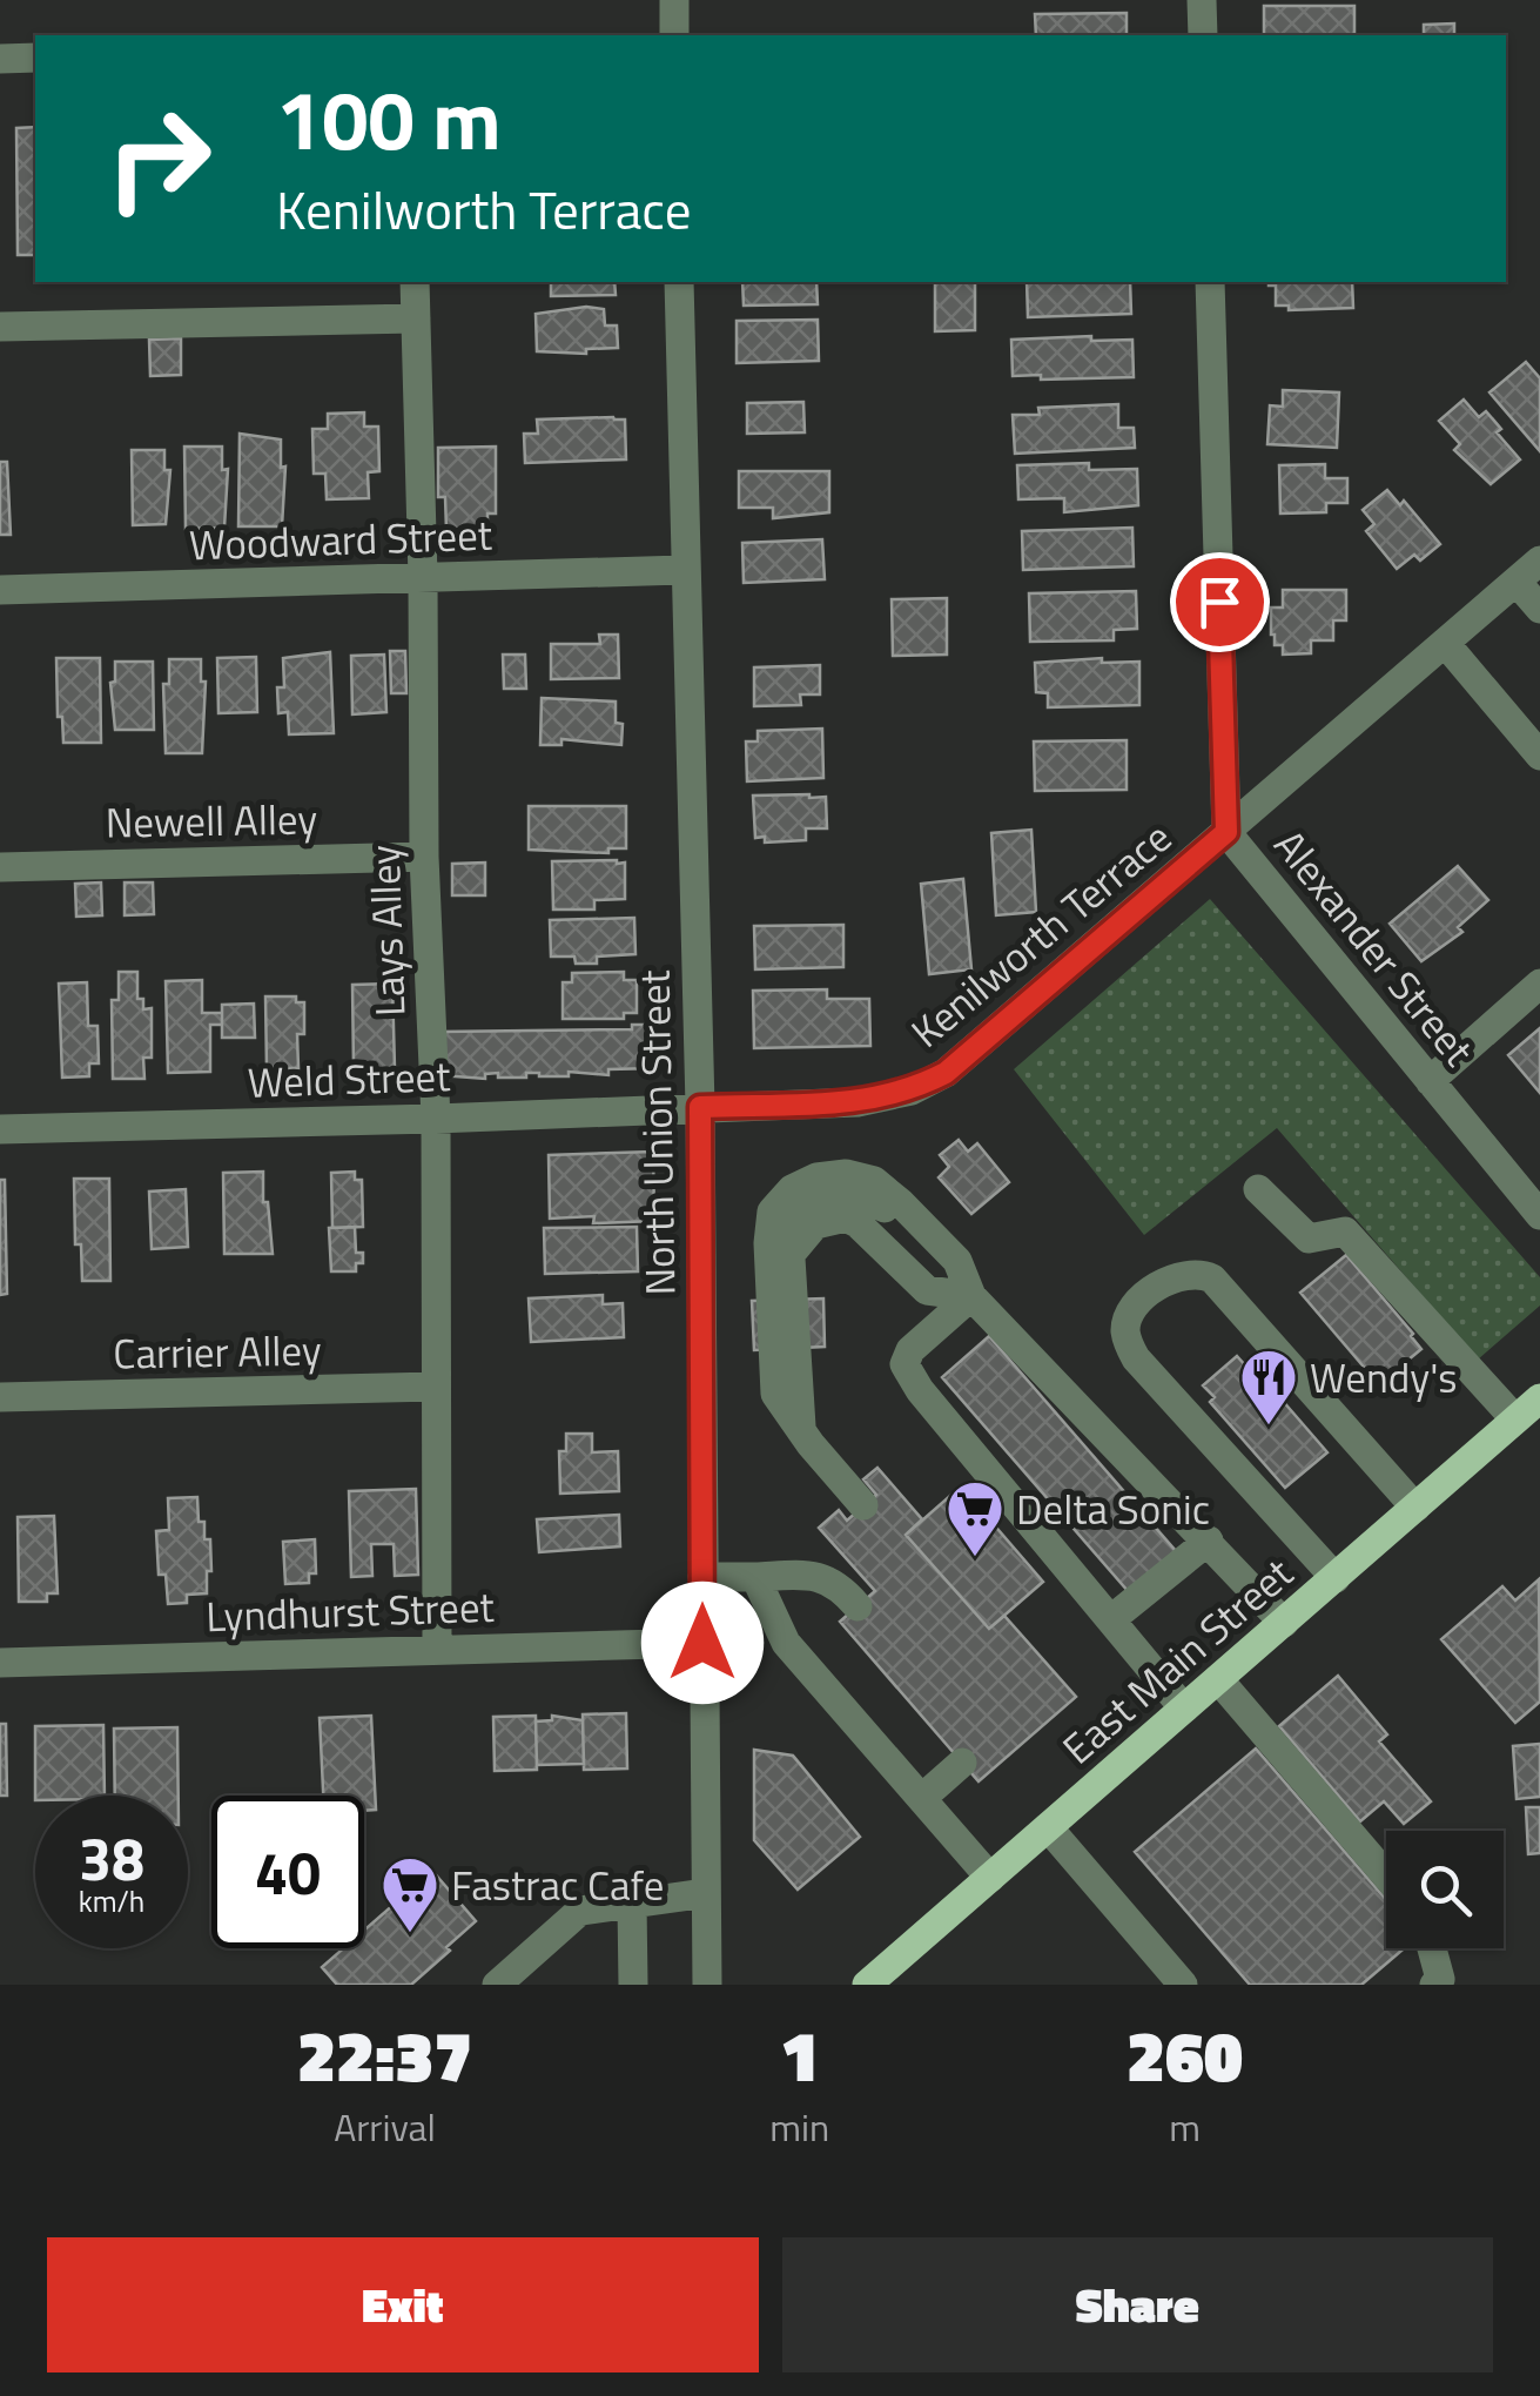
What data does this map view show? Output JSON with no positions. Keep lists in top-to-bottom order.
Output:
{
  "streets": {
    "main road": ["East Main Street"],
    "street": [
      "Woodward Street",
      "Newell Alley",
      "Lays Alley",
      "Kenilworth Terrace",
      "Alexander Street",
      "Weld Street",
      "North Union Street",
      "Carrier Alley",
      "Lyndhurst Street"
    ]
  },
  "crossings": [
    ["Woodward Street", "Lays Alley"],
    ["Woodward Street", "North Union Street"],
    ["Newell Alley", "Lays Alley"],
    ["Lays Alley", "Weld Street"],
    ["Lays Alley", "Carrier Alley"],
    ["Lays Alley", "Lyndhurst Street"],
    ["Kenilworth Terrace", "Alexander Street"],
    ["Kenilworth Terrace", "Weld Street"],
    ["Kenilworth Terrace", "North Union Street"],
    ["Weld Street", "North Union Street"],
    ["North Union Street", "Lyndhurst Street"]
  ],
  "places": {
    "restaurant": ["Wendy's"],
    "supermarket": ["Delta Sonic", "Fastrac Cafe"]
  },
  "page": {
    "turn": ["100 m", "Kenilworth Terrace"],
    "speed": "38 km/h",
    "limit": "40",
    "eta": [
      "22:37",
      "Arrival",
      "1",
      "min",
      "260",
      "m"
    ],
    "buttons": ["Exit", "Share"]
  }
}
